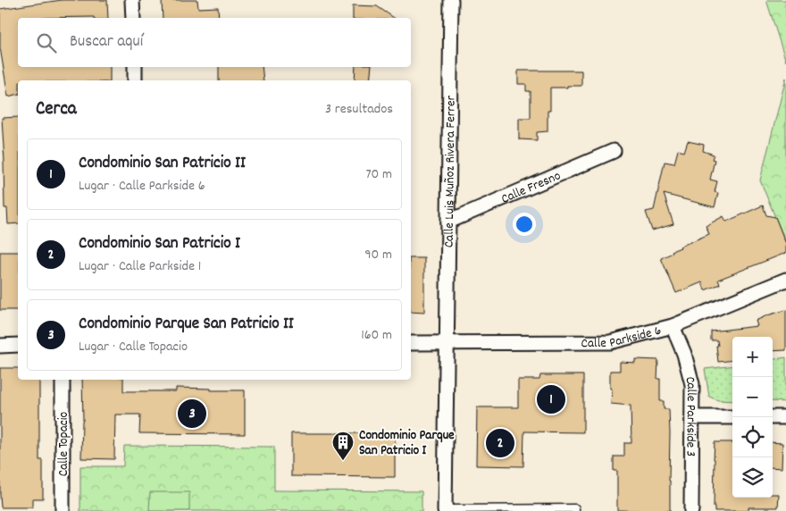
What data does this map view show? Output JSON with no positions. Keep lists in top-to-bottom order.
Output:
{
  "streets": {
    "street": [
      "Calle Luis Muñoz Rivera Ferrer",
      "Calle Fresno",
      "Calle Parkside 6",
      "Calle Parkside 3",
      "Calle Topacio"
    ]
  },
  "crossings": [
    ["Calle Luis Muñoz Rivera Ferrer", "Calle Fresno"],
    ["Calle Luis Muñoz Rivera Ferrer", "Calle Parkside 6"],
    ["Calle Parkside 6", "Calle Parkside 3"]
  ],
  "places": {
    "building": ["Condominio Parque San Patricio I"]
  },
  "page": {
    "search": "Buscar aquí",
    "heading": ["Cerca", "3 resultados"],
    "list": [
      {
        "mark": "1",
        "name": "Condominio San Patricio II",
        "note": "Lugar · Calle Parkside 6",
        "value": "70 m"
      },
      {
        "mark": "2",
        "name": "Condominio San Patricio I",
        "note": "Lugar · Calle Parkside 1",
        "value": "90 m"
      },
      {
        "mark": "3",
        "name": "Condominio Parque San Patricio II",
        "note": "Lugar · Calle Topacio",
        "value": "160 m"
      }
    ],
    "map_buttons": ["+", "−"],
    "pins": ["1", "3", "2"]
  }
}
